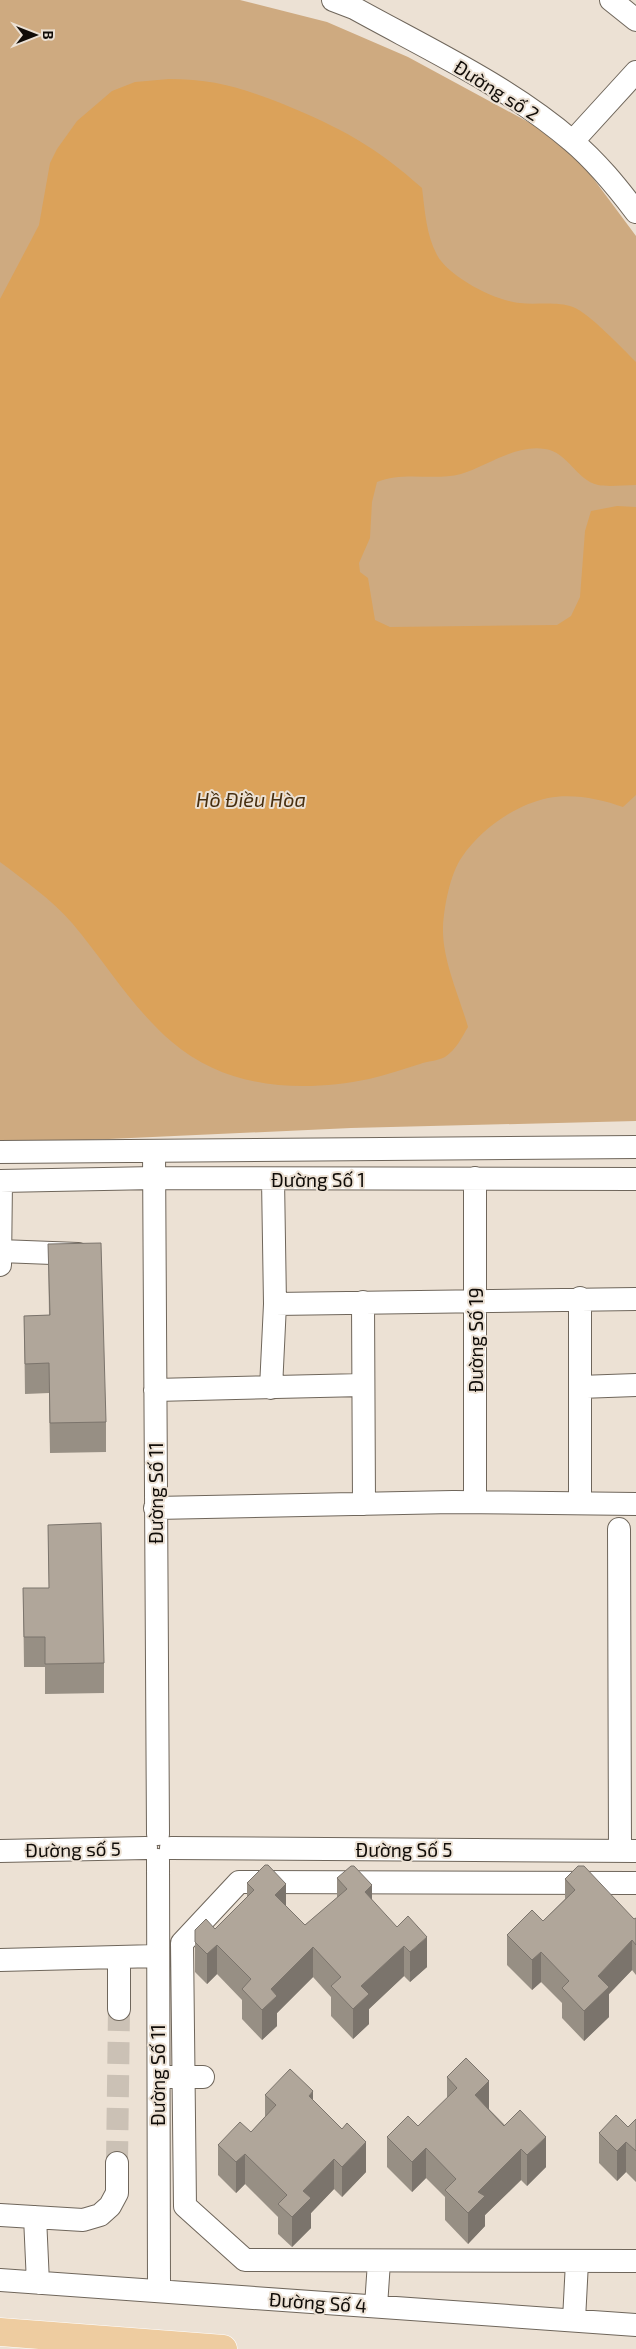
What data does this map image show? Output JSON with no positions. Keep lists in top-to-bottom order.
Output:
{
  "streets": {
    "street": [
      "Đường số 2",
      "Đường Số 1",
      "Đường Số 19",
      "Đường Số 11",
      "Đường số 5",
      "Đường Số 5",
      "Đường Số 4"
    ]
  },
  "crossings": [
    ["Đường Số 1", "Đường Số 19"],
    ["Đường Số 1", "Đường Số 11"],
    ["Đường Số 11", "Đường số 5"],
    ["Đường Số 11", "Đường Số 5"],
    ["Đường Số 11", "Đường Số 4"],
    ["Đường số 5", "Đường Số 5"]
  ],
  "water": ["Hồ Điều Hòa"],
  "north": "right"
}
